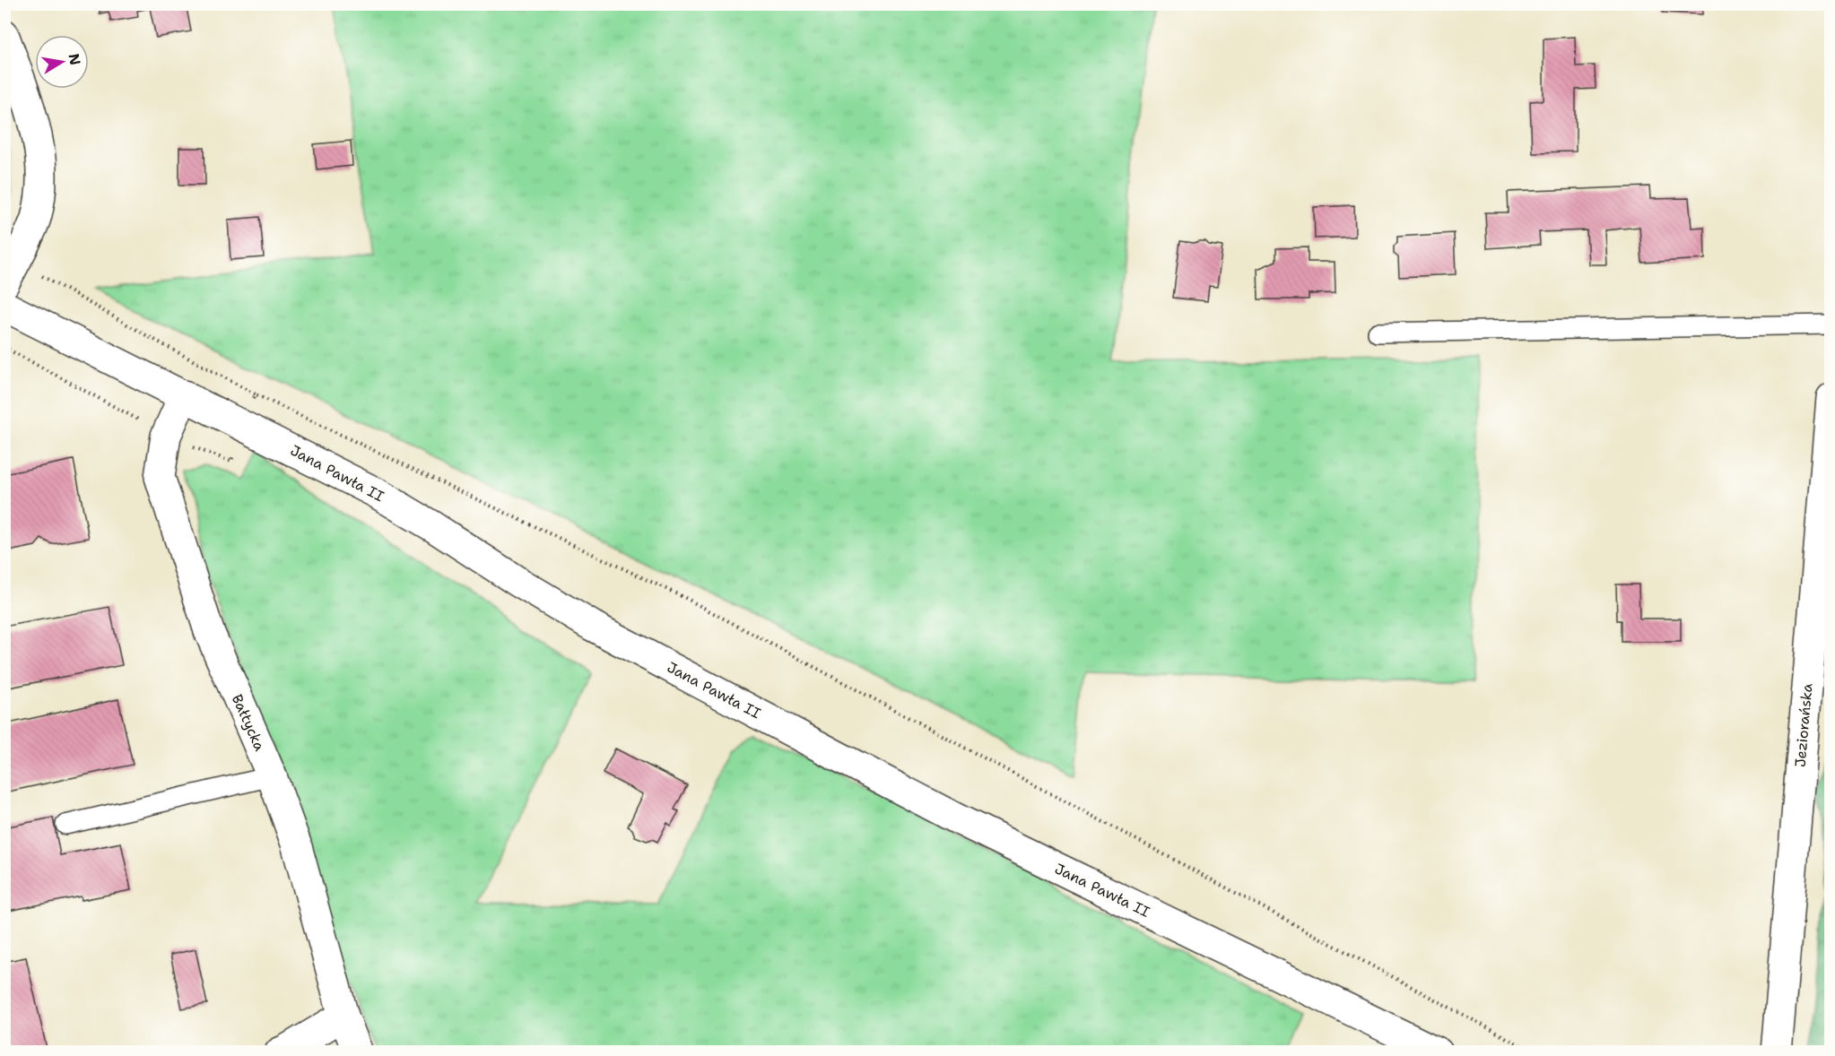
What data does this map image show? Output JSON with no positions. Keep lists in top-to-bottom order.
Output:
{
  "streets": {
    "street": ["Jana Pawła II", "Bałtycka", "Jeziorańska"]
  },
  "crossings": [
    ["Jana Pawła II", "Bałtycka"]
  ],
  "north": "right"
}
